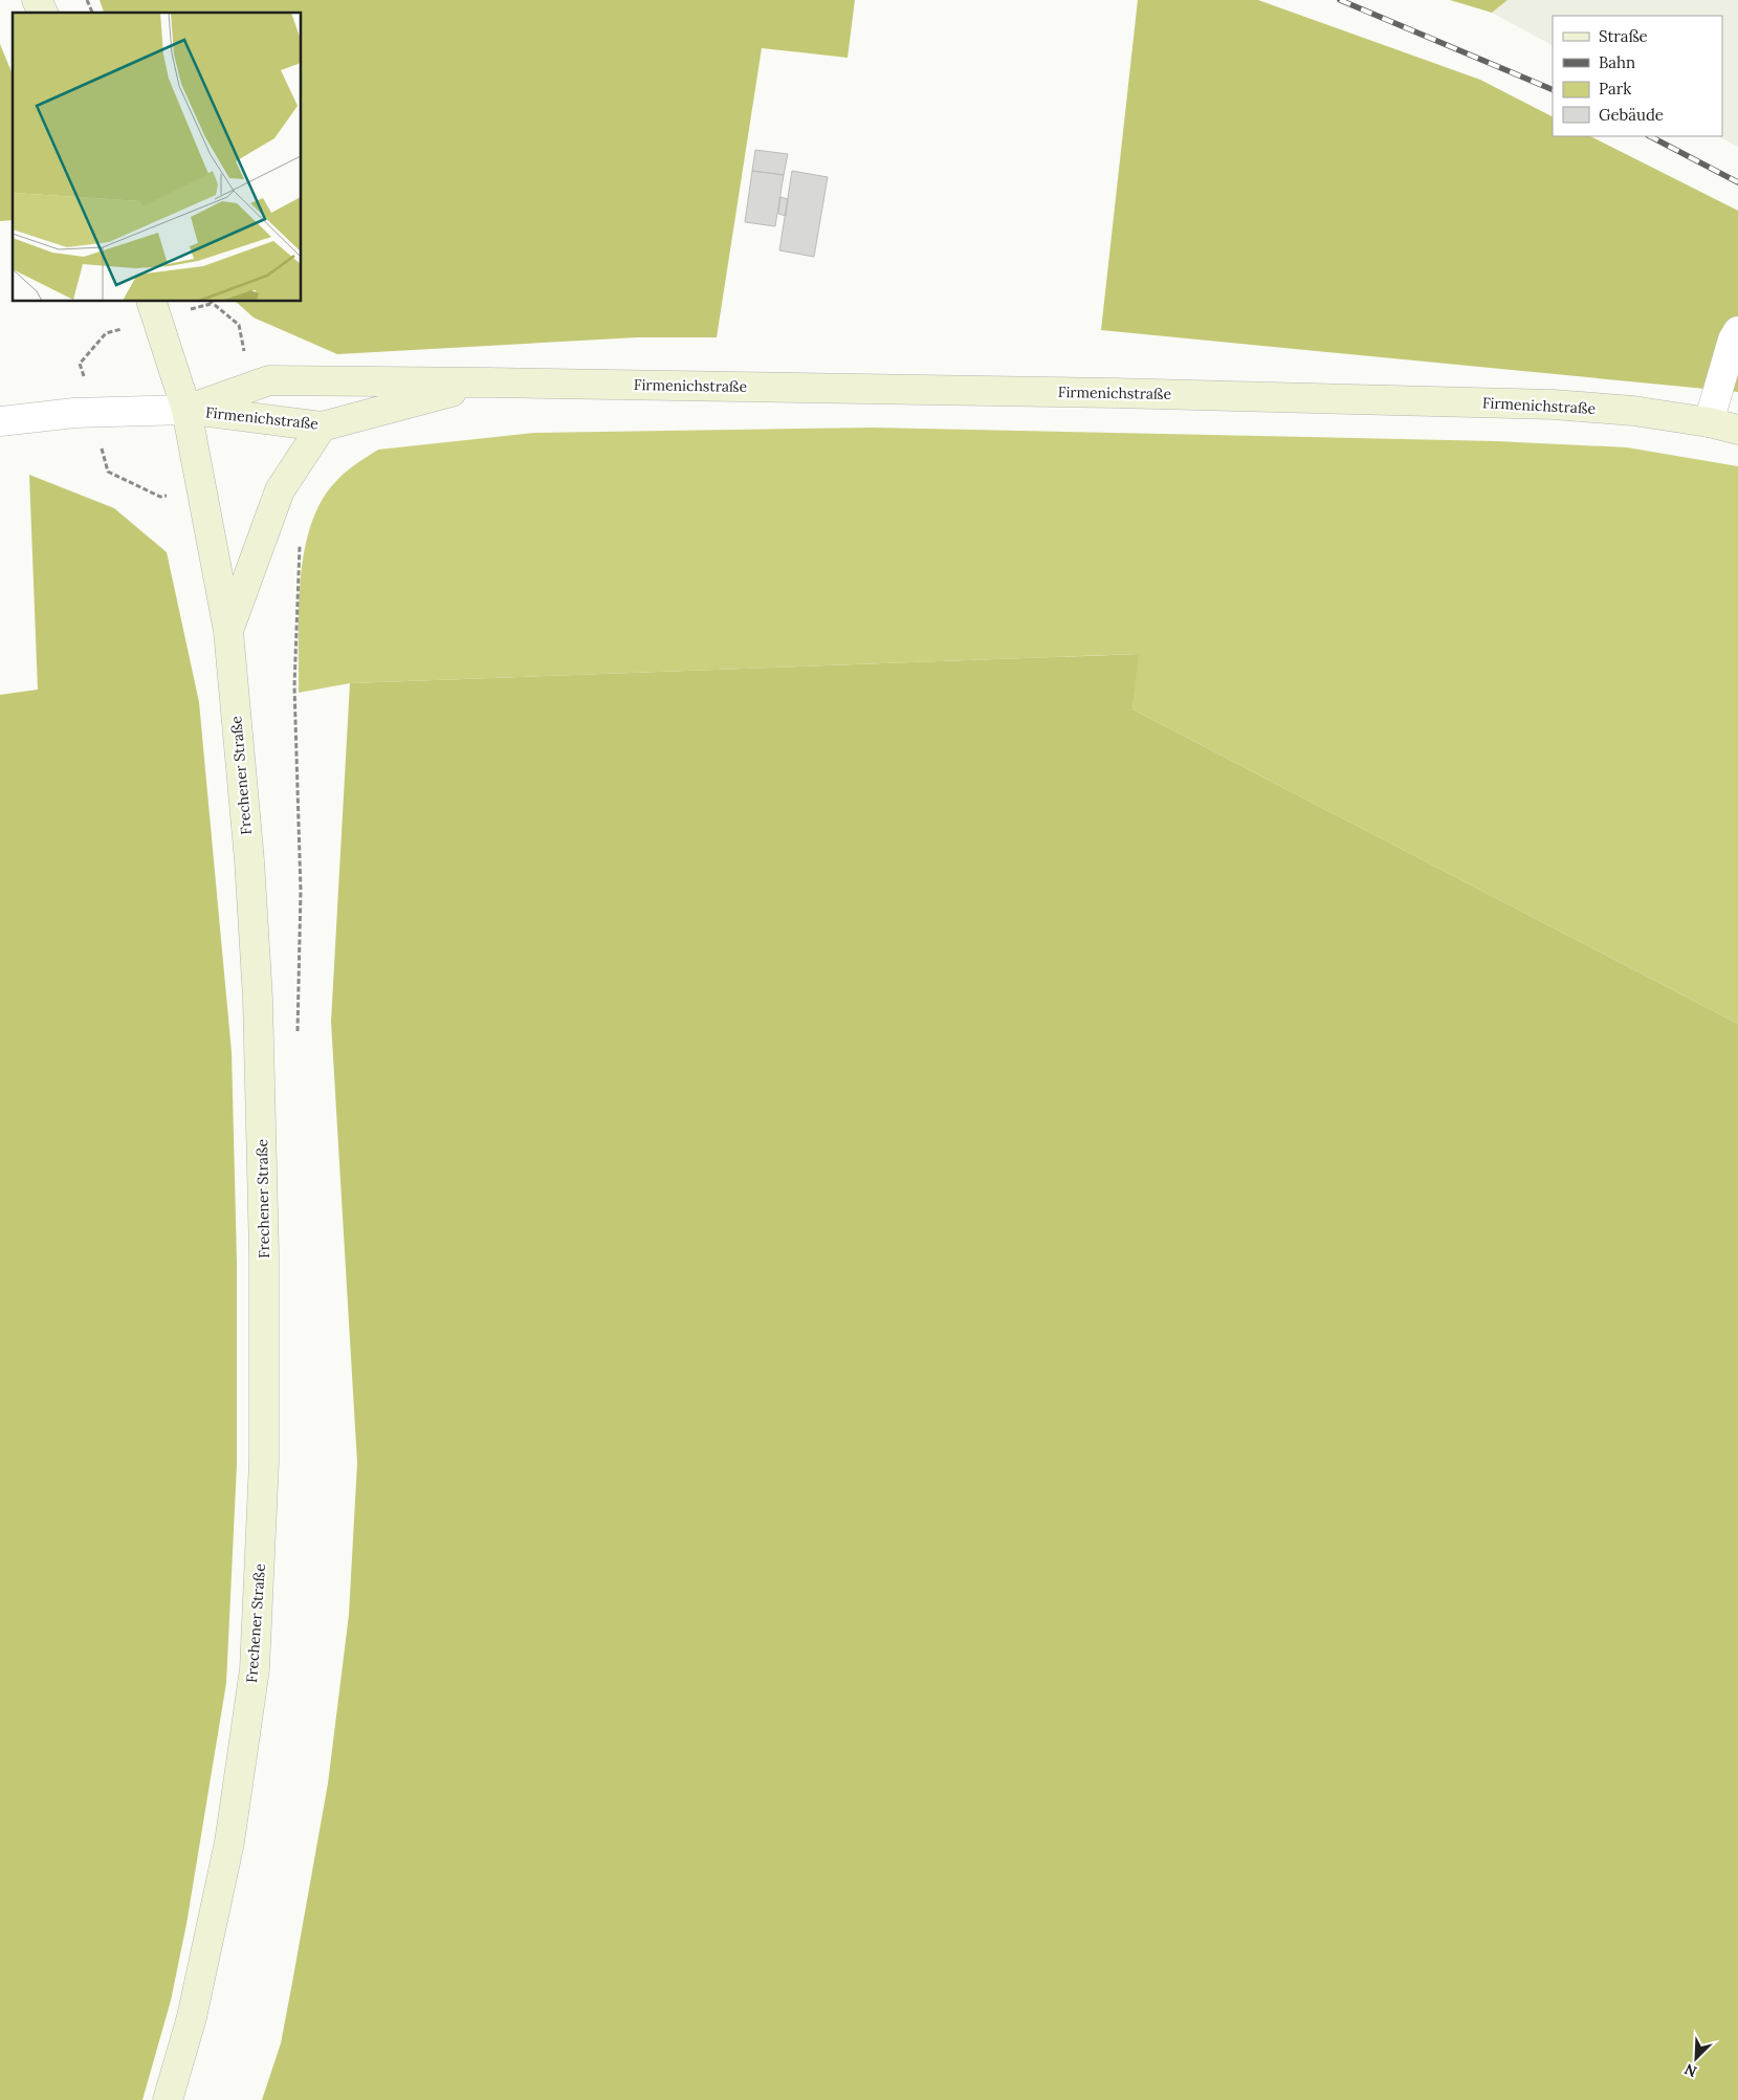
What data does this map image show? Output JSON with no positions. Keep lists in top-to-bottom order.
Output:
{
  "streets": {
    "street": ["Firmenichstraße", "Frechener Straße"]
  },
  "crossings": [
    ["Firmenichstraße", "Frechener Straße"]
  ],
  "legend": [
    "Straße",
    "Bahn",
    "Park",
    "Gebäude"
  ],
  "north": "bottom left"
}
